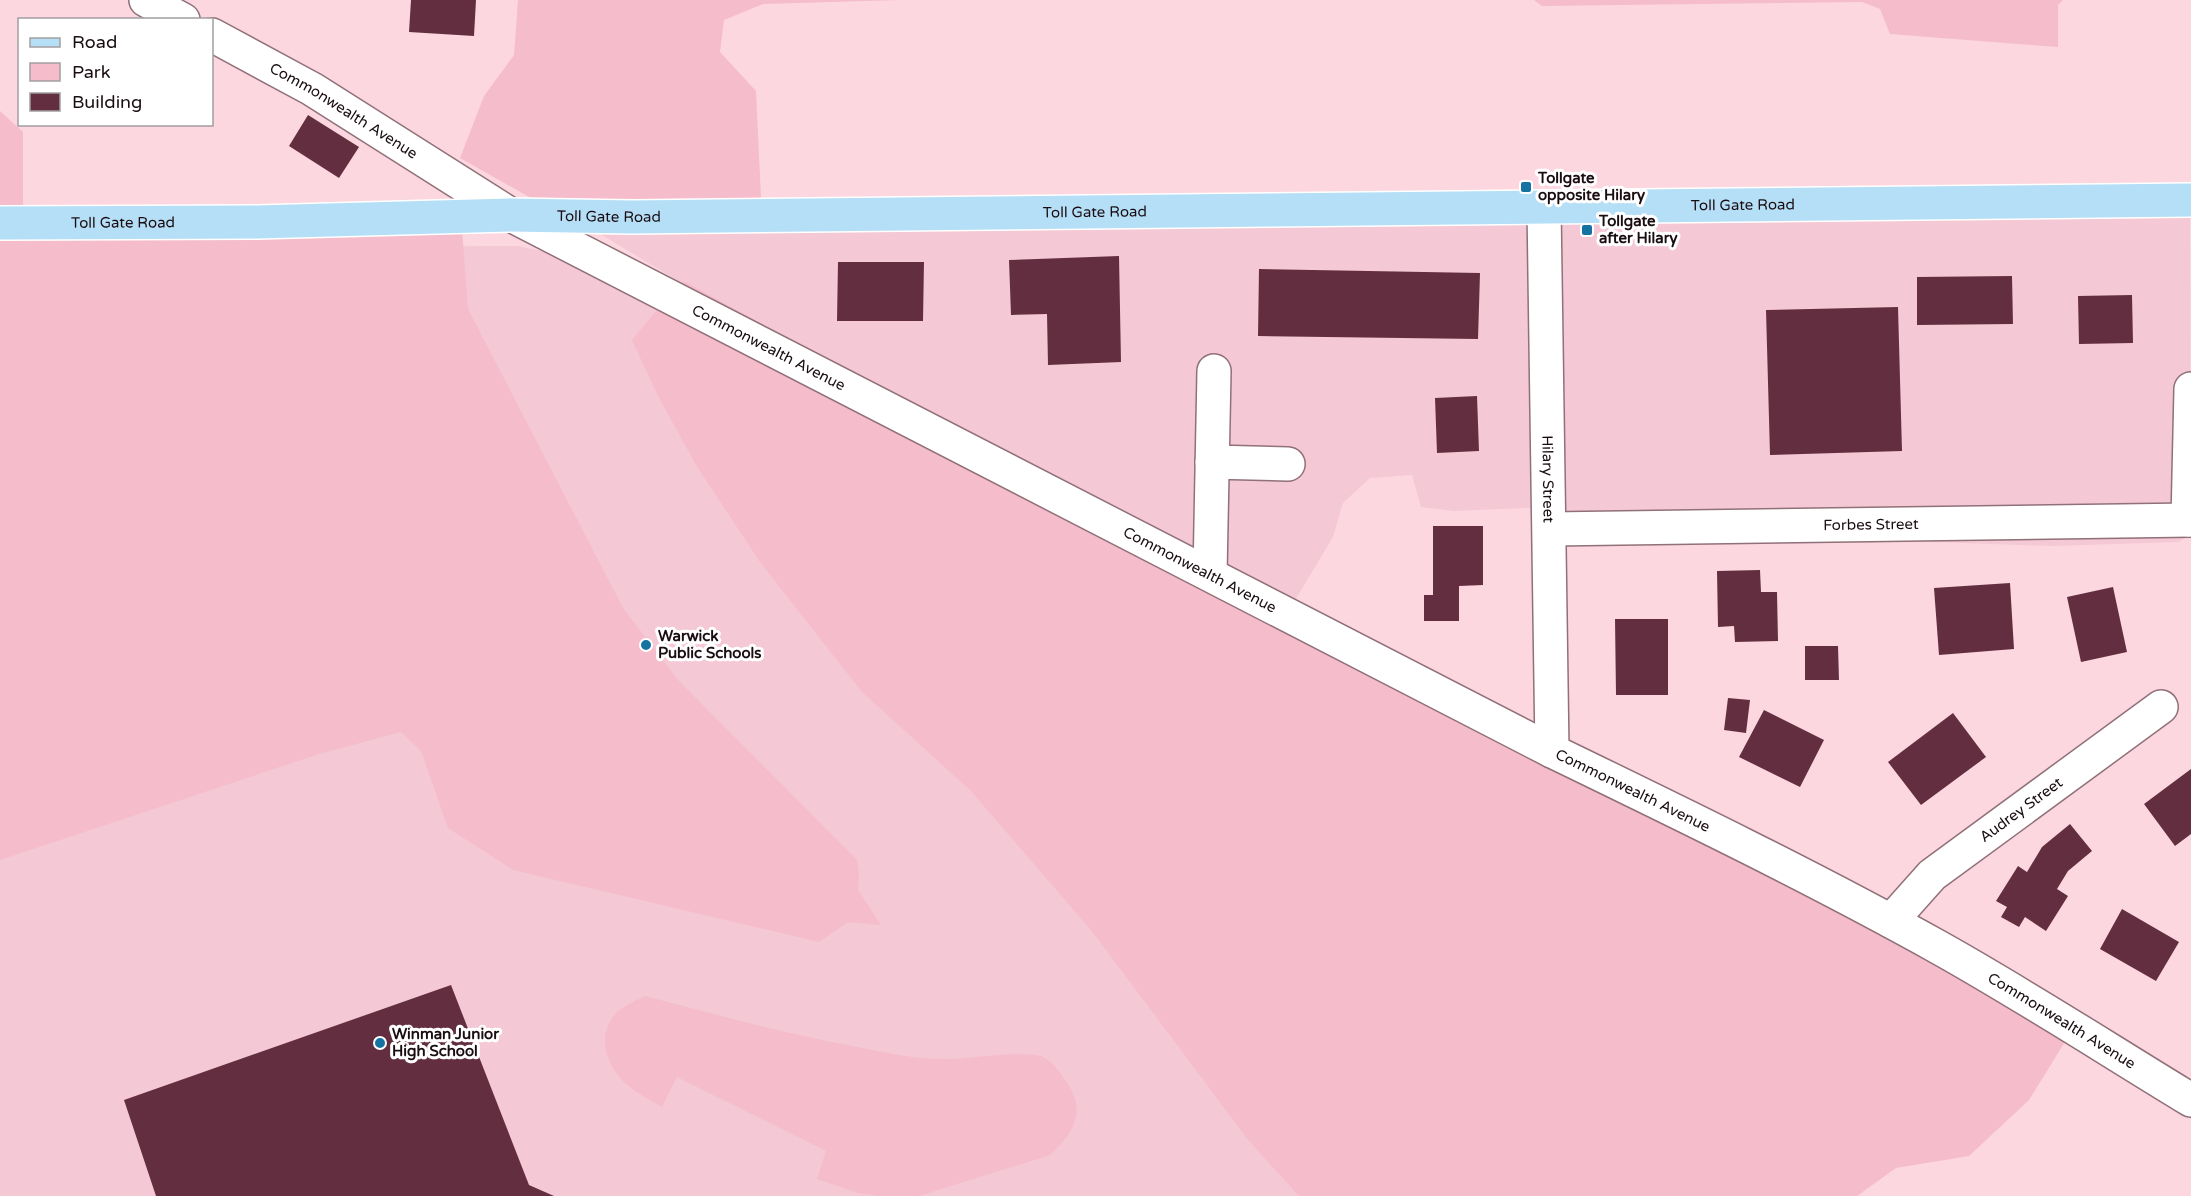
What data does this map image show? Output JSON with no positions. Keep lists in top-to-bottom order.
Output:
{
  "streets": {
    "main road": ["Toll Gate Road"],
    "street": [
      "Commonwealth Avenue",
      "Hilary Street",
      "Forbes Street",
      "Audrey Street"
    ]
  },
  "crossings": [
    ["Commonwealth Avenue", "Toll Gate Road"],
    ["Commonwealth Avenue", "Hilary Street"],
    ["Commonwealth Avenue", "Audrey Street"],
    ["Toll Gate Road", "Hilary Street"],
    ["Hilary Street", "Forbes Street"]
  ],
  "places": {
    "transit": ["Tollgate opposite Hilary", "Tollgate after Hilary"],
    "other": ["Warwick Public Schools", "Winman Junior High School"]
  },
  "legend": ["Road", "Park", "Building"]
}
